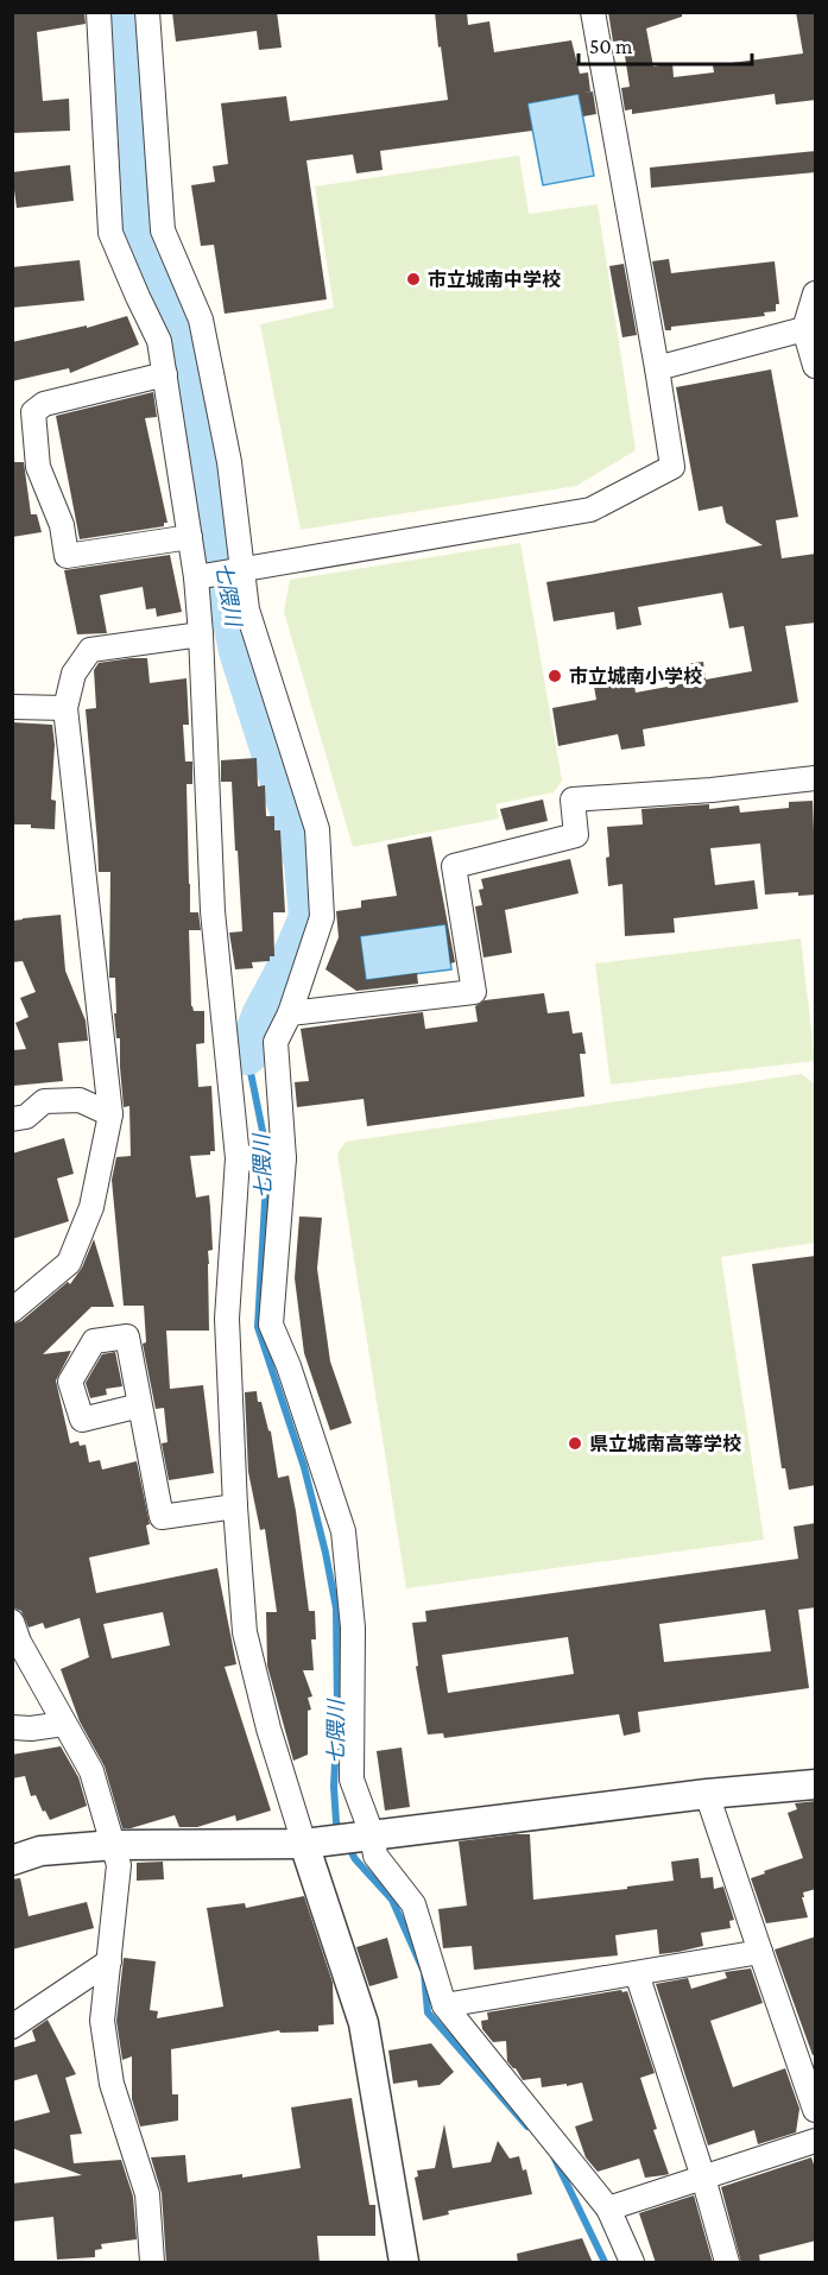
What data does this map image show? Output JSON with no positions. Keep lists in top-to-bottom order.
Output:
{
  "water": ["七隈川"],
  "places": ["市立城南中学校", "市立城南小学校", "県立城南高等学校"],
  "scale_bar": "50 m"
}
